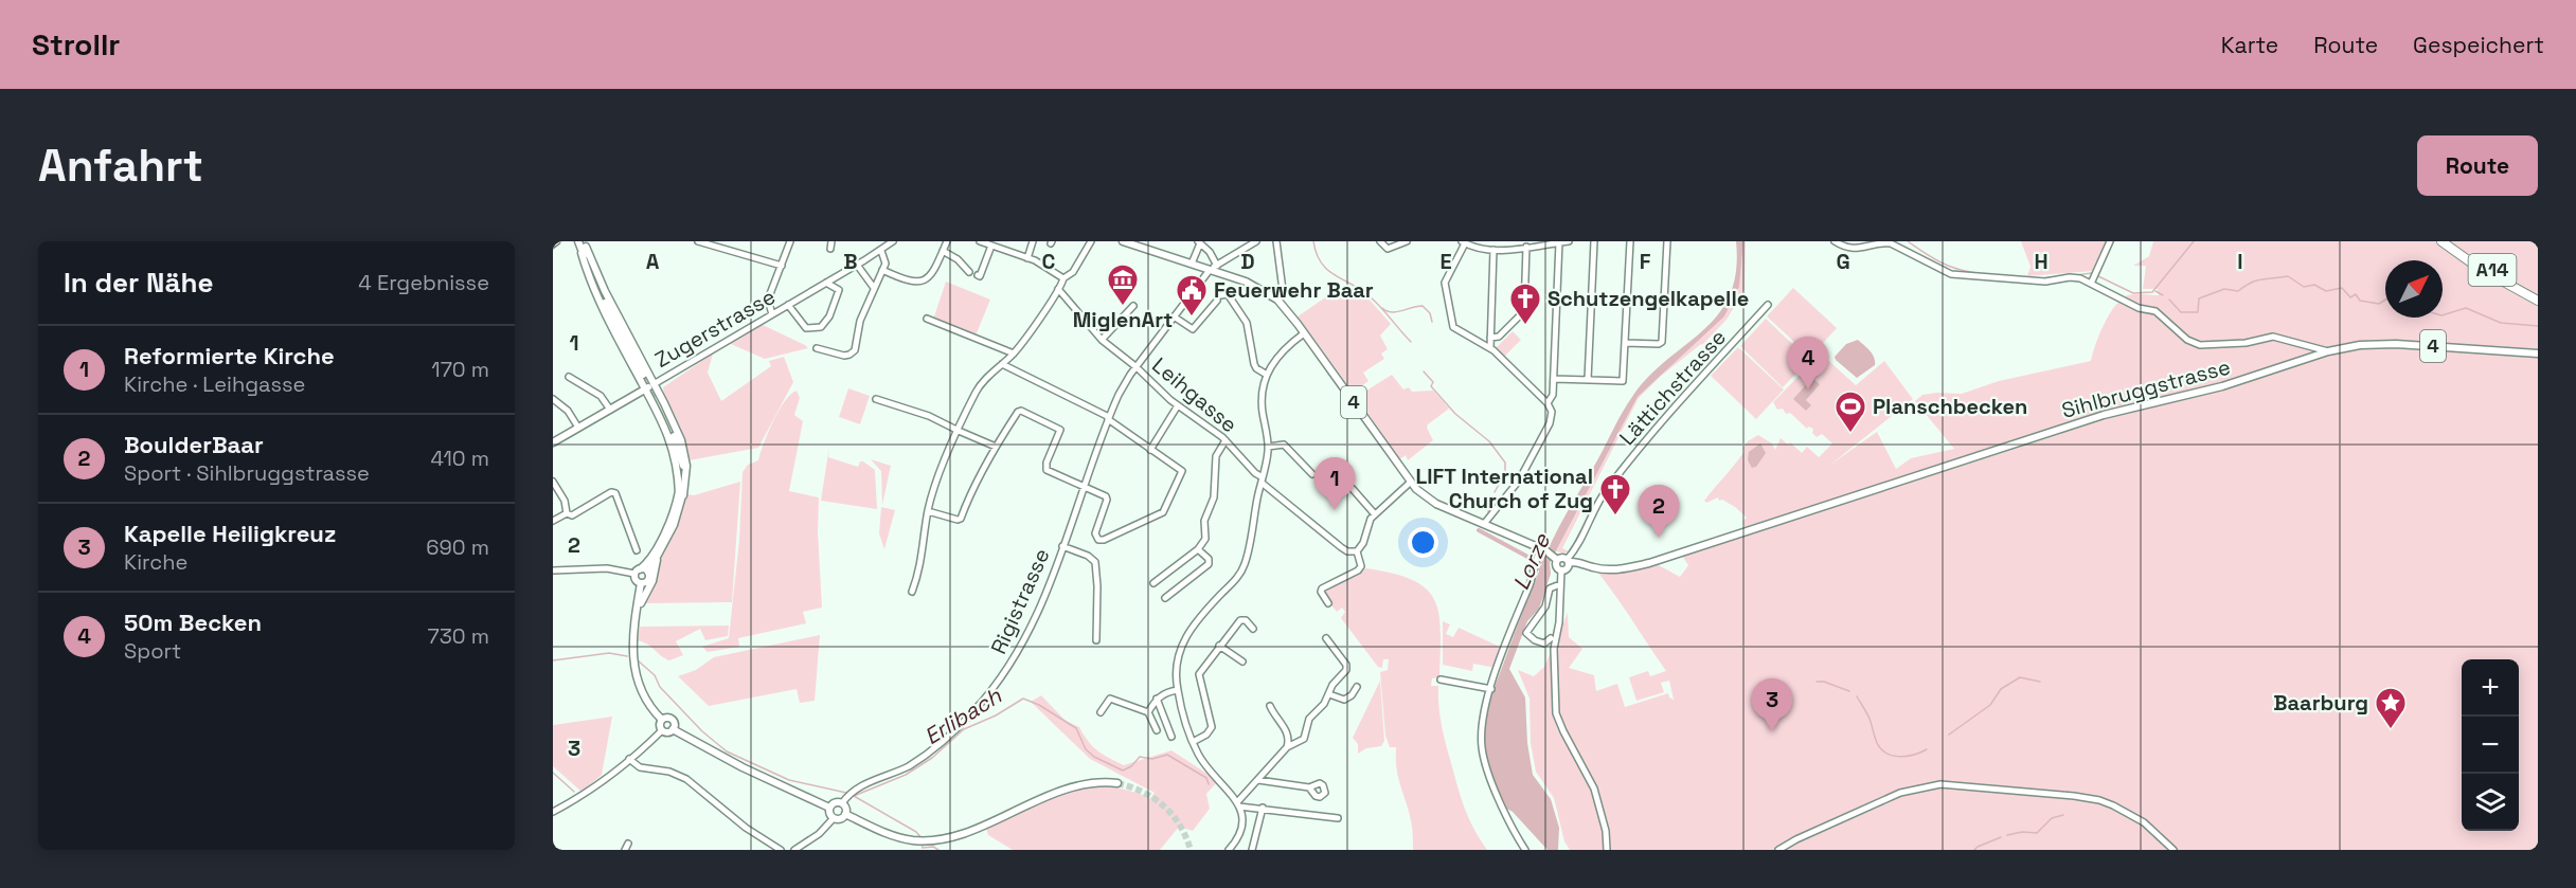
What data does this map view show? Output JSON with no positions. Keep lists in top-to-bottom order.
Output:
{
  "streets": {
    "highway": ["A14"],
    "main road": ["Zugerstrasse", "4", "Sihlbruggstrasse"],
    "street": ["Lättichstrasse", "Leihgasse", "Rigistrasse"]
  },
  "crossings": [
    ["4", "Rigistrasse"],
    ["Lättichstrasse", "Sihlbruggstrasse"],
    ["Leihgasse", "Rigistrasse"]
  ],
  "water": ["Lorze", "Erlibach"],
  "places": {
    "museum": ["MiglenArt"],
    "public building": ["Feuerwehr Baar"],
    "church": ["Schutzengelkapelle", "LIFT International Church of Zug"],
    "sports": ["Planschbecken"],
    "place": ["Baarburg"]
  },
  "north": "top right",
  "page": {
    "header": "Strollr",
    "nav": ["Karte", "Route", "Gespeichert"],
    "buttons": "Route",
    "title": "Anfahrt",
    "heading": ["In der Nähe", "4 Ergebnisse"],
    "list": [
      {
        "mark": "1",
        "name": "Reformierte Kirche",
        "note": "Kirche · Leihgasse",
        "value": "170 m"
      },
      {
        "mark": "2",
        "name": "BoulderBaar",
        "note": "Sport · Sihlbruggstrasse",
        "value": "410 m"
      },
      {
        "mark": "3",
        "name": "Kapelle Heiligkreuz",
        "note": "Kirche",
        "value": "690 m"
      },
      {
        "mark": "4",
        "name": "50m Becken",
        "note": "Sport",
        "value": "730 m"
      }
    ],
    "pins": [
      "4",
      "1",
      "2",
      "3"
    ],
    "map_buttons": ["+", "−"]
  },
  "grid": {
    "columns": [
      "A",
      "B",
      "C",
      "D",
      "E",
      "F",
      "G",
      "H",
      "I"
    ],
    "rows": ["1", "2", "3"]
  }
}
